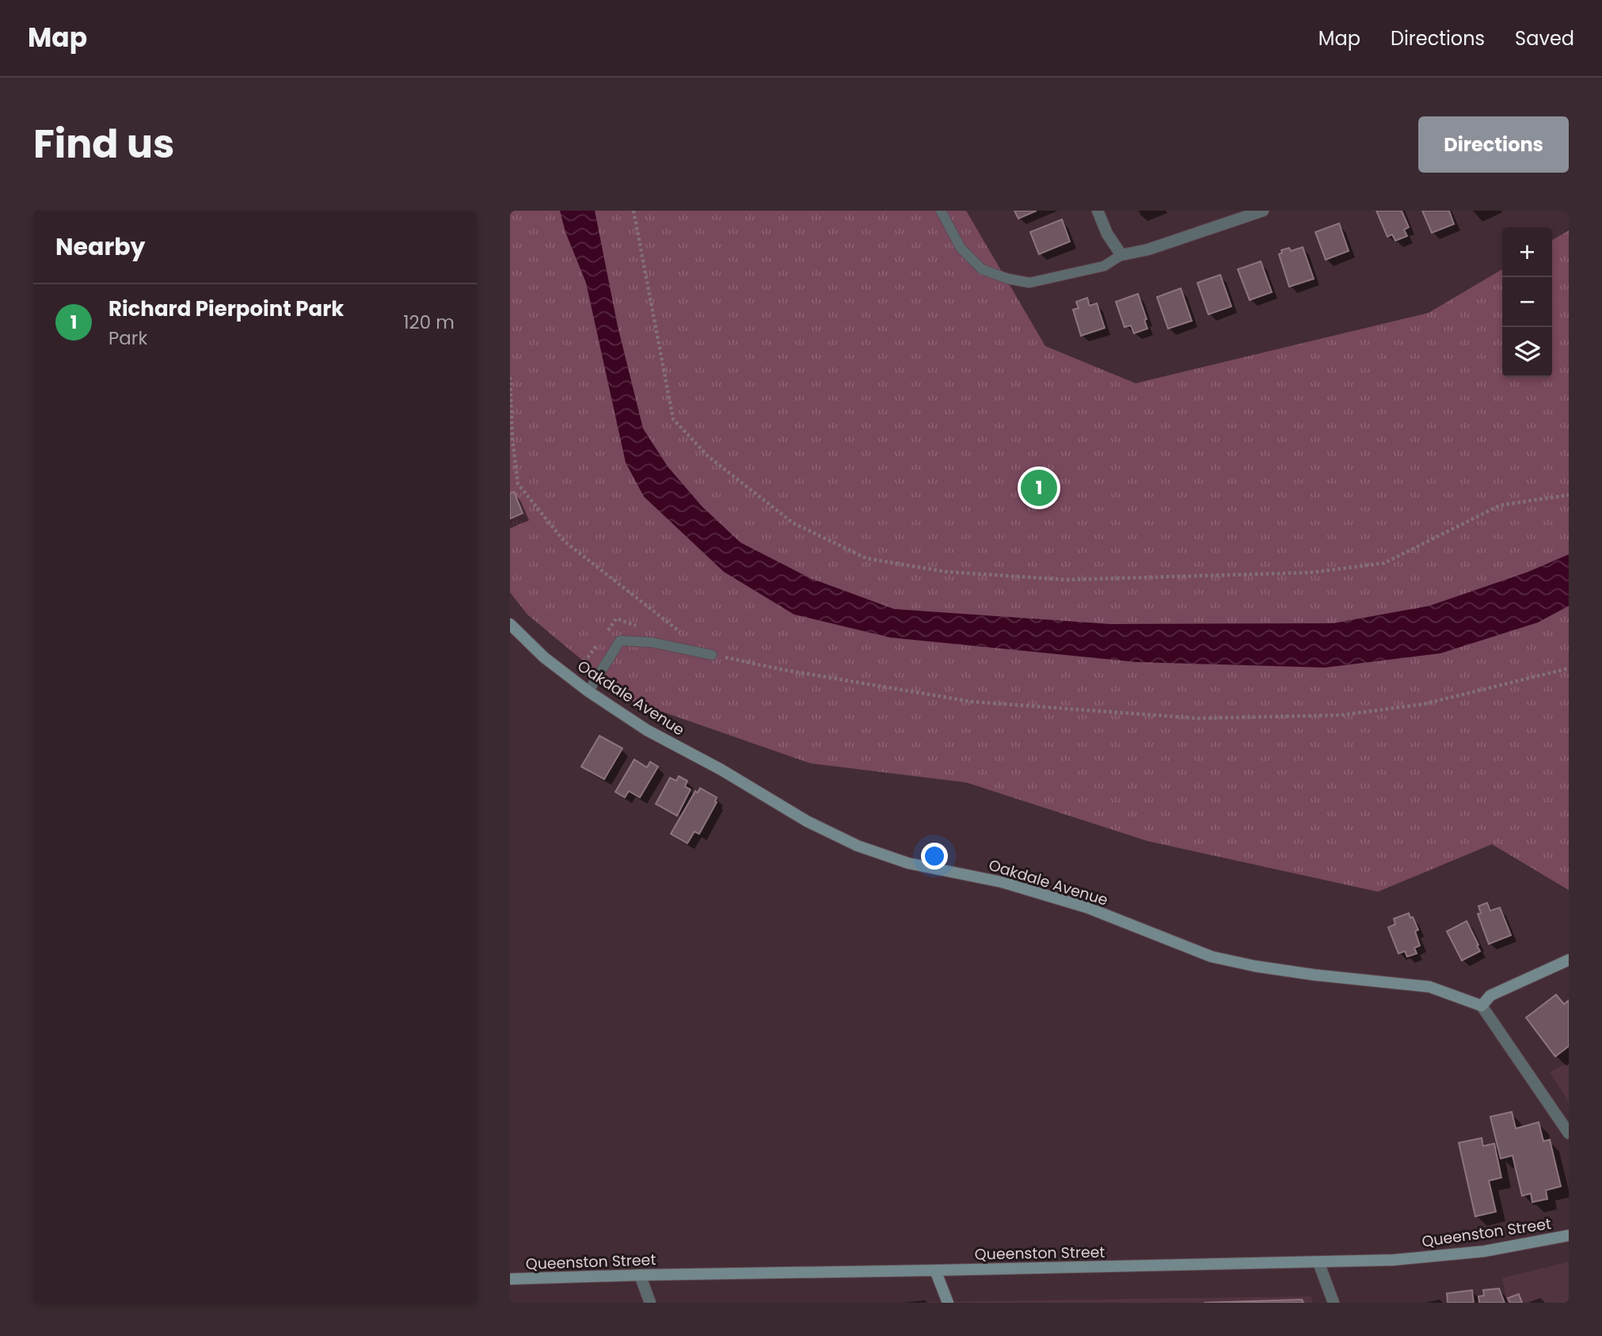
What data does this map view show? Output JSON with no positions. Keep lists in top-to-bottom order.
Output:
{
  "streets": {
    "street": ["Oakdale Avenue", "Queenston Street"]
  },
  "page": {
    "header": "Map",
    "nav": ["Map", "Directions", "Saved"],
    "title": "Find us",
    "buttons": "Directions",
    "heading": "Nearby",
    "map_buttons": ["+", "−"],
    "list": [
      {
        "mark": "1",
        "name": "Richard Pierpoint Park",
        "note": "Park",
        "value": "120 m"
      }
    ],
    "pins": "1"
  }
}
